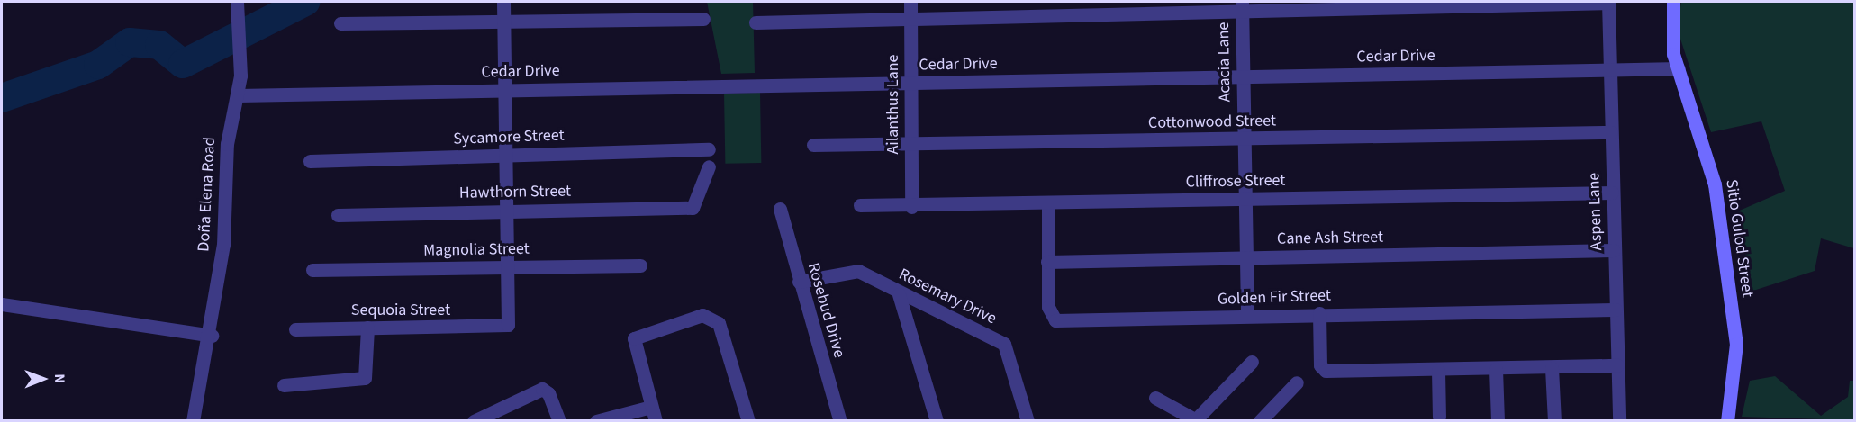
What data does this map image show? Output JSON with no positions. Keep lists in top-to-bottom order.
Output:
{
  "streets": {
    "main road": ["Sitio Gulod Street"],
    "street": [
      "Cedar Drive",
      "Acacia Lane",
      "Ailanthus Lane",
      "Cottonwood Street",
      "Sycamore Street",
      "Cliffrose Street",
      "Hawthorn Street",
      "Doña Elena Road",
      "Aspen Lane",
      "Cane Ash Street",
      "Magnolia Street",
      "Rosemary Drive",
      "Golden Fir Street",
      "Sequoia Street",
      "Rosebud Drive"
    ]
  },
  "crossings": [
    ["Cedar Drive", "Acacia Lane"],
    ["Cedar Drive", "Ailanthus Lane"],
    ["Cedar Drive", "Doña Elena Road"],
    ["Cedar Drive", "Aspen Lane"],
    ["Cedar Drive", "Sitio Gulod Street"],
    ["Acacia Lane", "Cottonwood Street"],
    ["Acacia Lane", "Cliffrose Street"],
    ["Acacia Lane", "Cane Ash Street"],
    ["Acacia Lane", "Golden Fir Street"],
    ["Ailanthus Lane", "Cottonwood Street"],
    ["Ailanthus Lane", "Cliffrose Street"],
    ["Cottonwood Street", "Aspen Lane"],
    ["Cliffrose Street", "Aspen Lane"],
    ["Cliffrose Street", "Golden Fir Street"],
    ["Aspen Lane", "Cane Ash Street"],
    ["Aspen Lane", "Golden Fir Street"],
    ["Cane Ash Street", "Golden Fir Street"],
    ["Magnolia Street", "Sequoia Street"],
    ["Rosemary Drive", "Rosebud Drive"]
  ],
  "north": "right"
}
